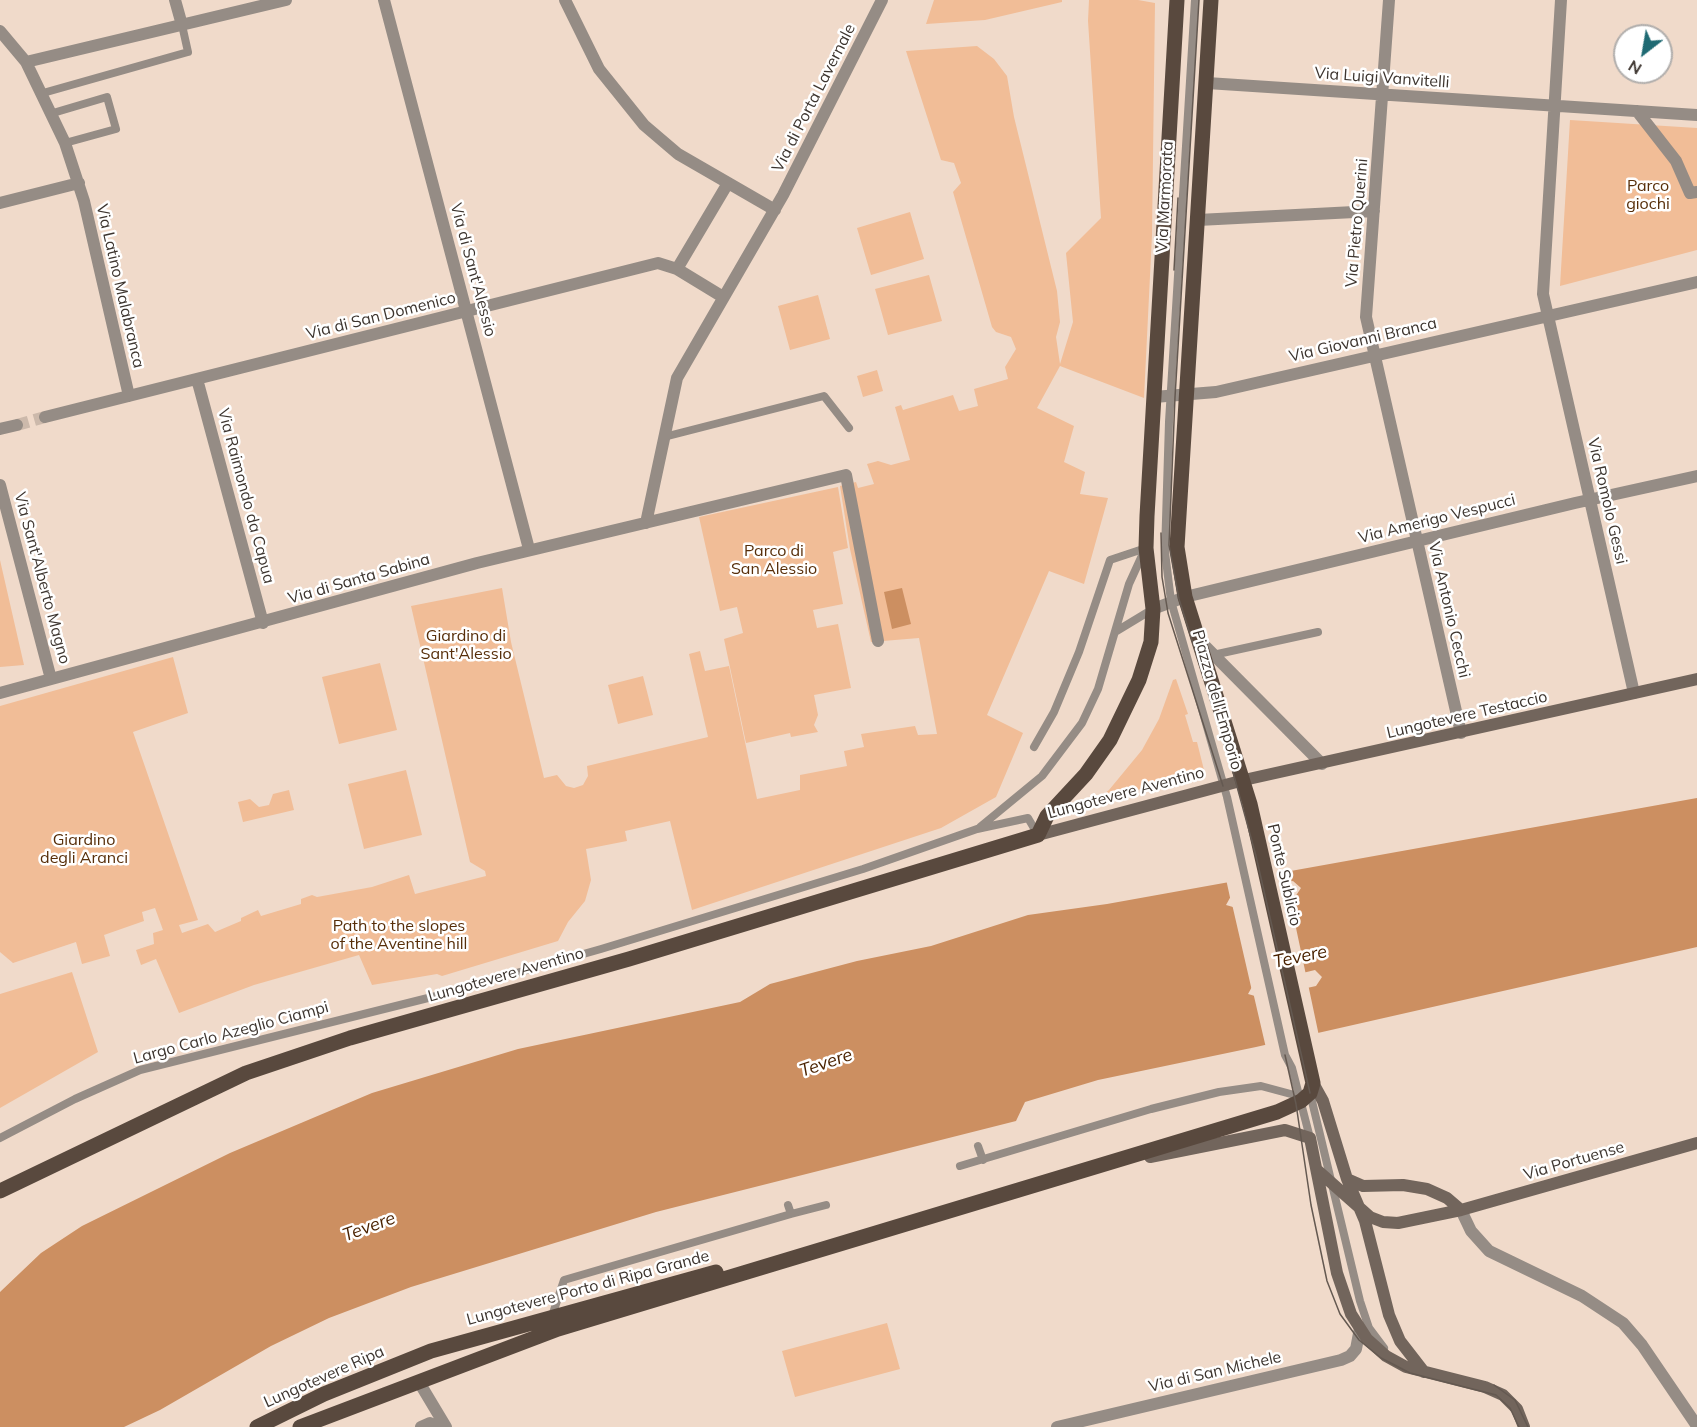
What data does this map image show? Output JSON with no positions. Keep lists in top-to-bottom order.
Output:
{
  "streets": {
    "main road": [
      "Via Marmorata",
      "Piazza dell'Emporio",
      "Lungotevere Testaccio",
      "Lungotevere Aventino",
      "Ponte Sublicio",
      "Via Portuense",
      "Lungotevere Porto di Ripa Grande",
      "Lungotevere Ripa"
    ],
    "street": [
      "Via Luigi Vanvitelli",
      "Via di Porta Lavernale",
      "Via Pietro Querini",
      "Via di Sant'Alessio",
      "Via Latino Malabranca",
      "Via di San Domenico",
      "Via Giovanni Branca",
      "Via Raimondo da Capua",
      "Via Romolo Gessi",
      "Via Amerigo Vespucci",
      "Via Sant'Alberto Magno",
      "Via di Santa Sabina",
      "Via Antonio Cecchi",
      "Via di San Michele"
    ],
    "lane": ["Largo Carlo Azeglio Ciampi"]
  },
  "crossings": [
    ["Via Luigi Vanvitelli", "Via Marmorata"],
    ["Via Luigi Vanvitelli", "Via Pietro Querini"],
    ["Via Luigi Vanvitelli", "Via Romolo Gessi"],
    ["Via Marmorata", "Via Giovanni Branca"],
    ["Via Marmorata", "Piazza dell'Emporio"],
    ["Via Pietro Querini", "Via Giovanni Branca"],
    ["Via Pietro Querini", "Via Antonio Cecchi"],
    ["Via di Sant'Alessio", "Via di San Domenico"],
    ["Via di Sant'Alessio", "Via di Santa Sabina"],
    ["Via Latino Malabranca", "Via di San Domenico"],
    ["Via di San Domenico", "Via Raimondo da Capua"],
    ["Via Giovanni Branca", "Via Romolo Gessi"],
    ["Via Giovanni Branca", "Via Antonio Cecchi"],
    ["Via Raimondo da Capua", "Via di Santa Sabina"],
    ["Via Romolo Gessi", "Via Amerigo Vespucci"],
    ["Via Romolo Gessi", "Lungotevere Testaccio"],
    ["Via Amerigo Vespucci", "Via Antonio Cecchi"],
    ["Via Amerigo Vespucci", "Piazza dell'Emporio"],
    ["Via Sant'Alberto Magno", "Via di Santa Sabina"],
    ["Via Antonio Cecchi", "Lungotevere Testaccio"],
    ["Piazza dell'Emporio", "Lungotevere Testaccio"],
    ["Piazza dell'Emporio", "Lungotevere Aventino"],
    ["Piazza dell'Emporio", "Ponte Sublicio"],
    ["Lungotevere Testaccio", "Ponte Sublicio"],
    ["Lungotevere Aventino", "Largo Carlo Azeglio Ciampi"],
    ["Ponte Sublicio", "Lungotevere Porto di Ripa Grande"],
    ["Lungotevere Porto di Ripa Grande", "Lungotevere Ripa"]
  ],
  "water": ["Tevere"],
  "parks": [
    "Parco giochi",
    "Parco di San Alessio",
    "Giardino di Sant'Alessio",
    "Giardino degli Aranci",
    "Path to the slopes of the Aventine hill"
  ],
  "north": "bottom left"
}
